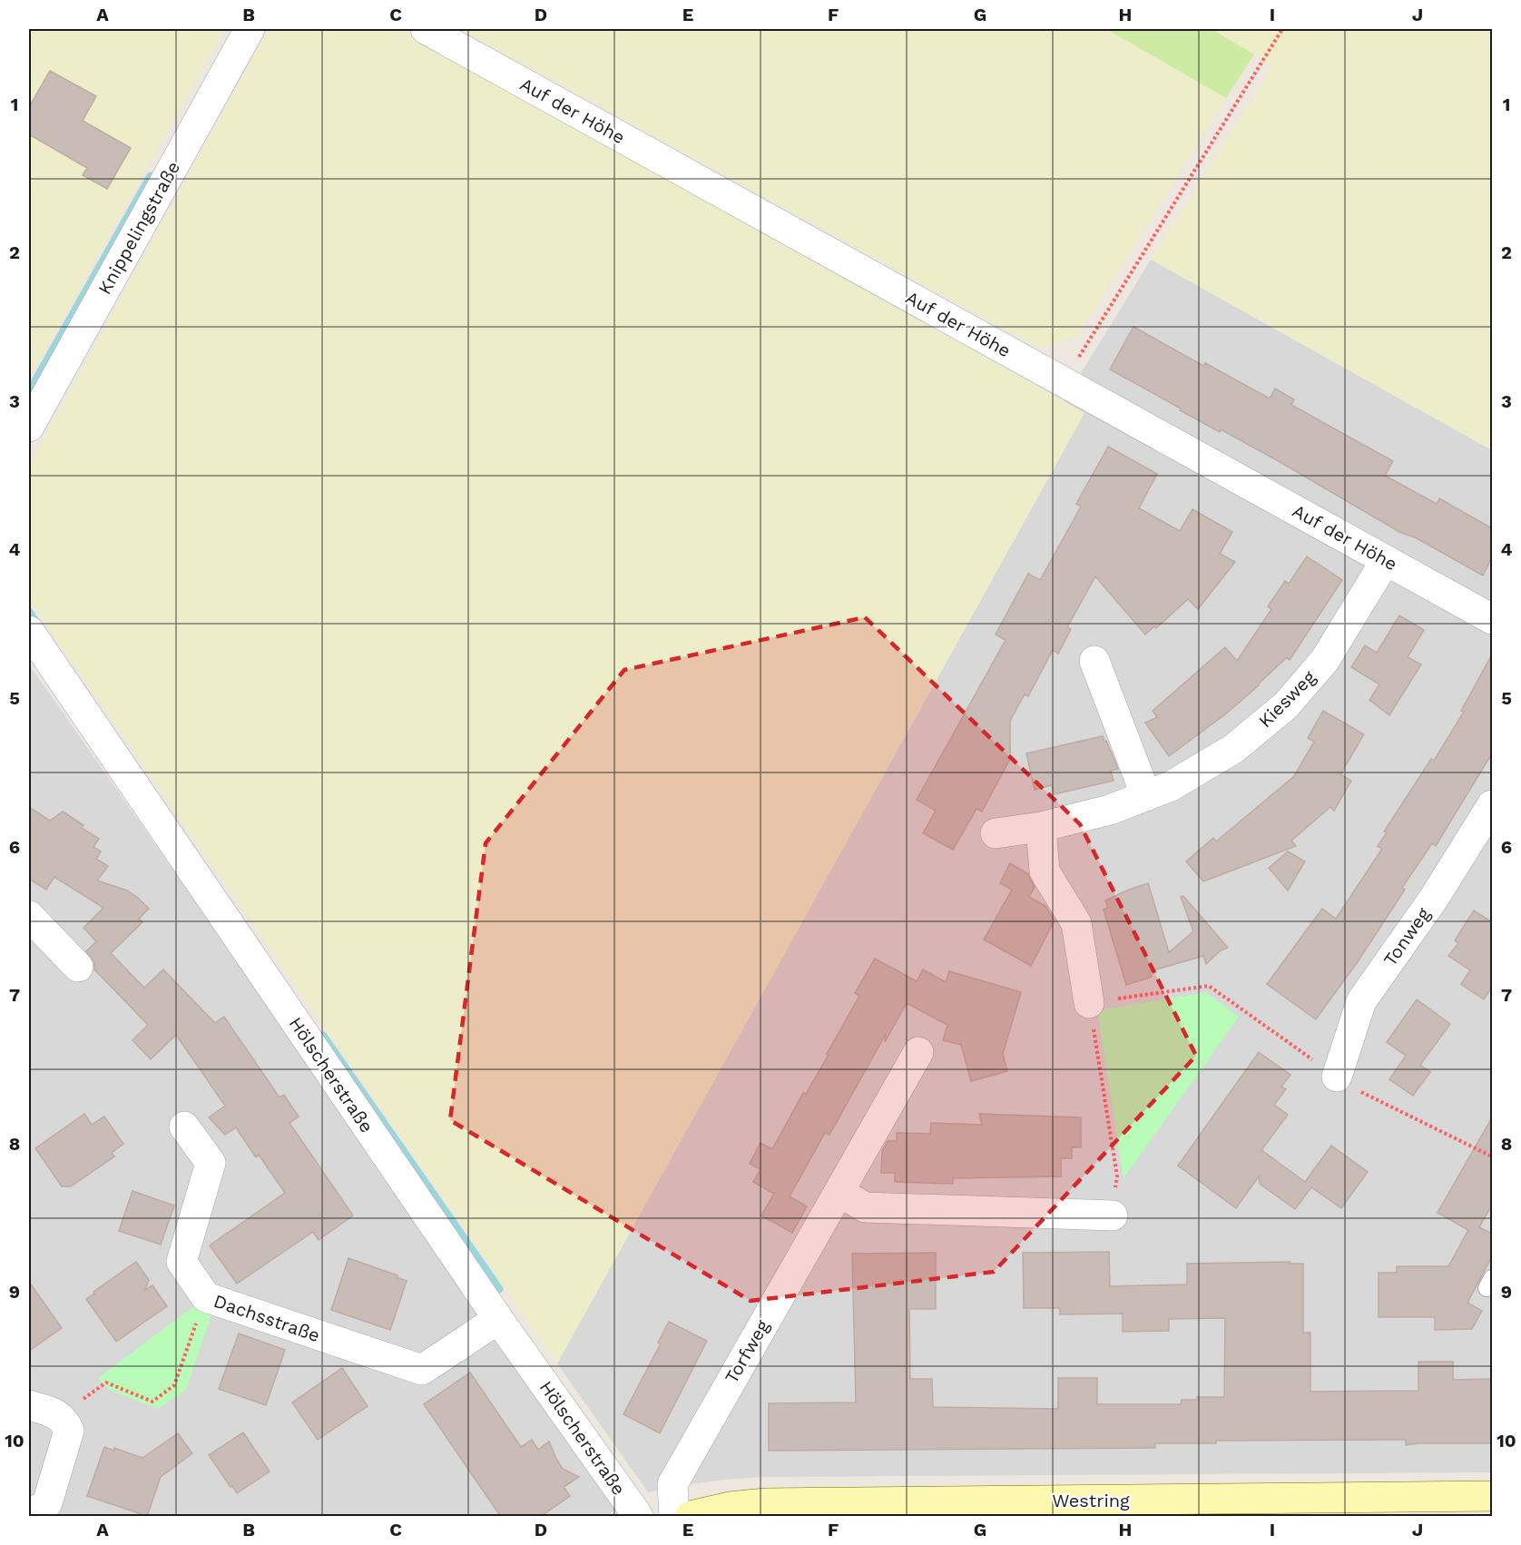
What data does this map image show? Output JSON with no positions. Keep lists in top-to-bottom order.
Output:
{
  "streets": {
    "main road": ["Westring"],
    "street": [
      "Auf der Höhe",
      "Knippelingstraße",
      "Kiesweg",
      "Tonweg",
      "Hölscherstraße",
      "Dachsstraße",
      "Torfweg"
    ]
  },
  "crossings": [
    ["Auf der Höhe", "Kiesweg"],
    ["Hölscherstraße", "Dachsstraße"]
  ],
  "grid": {
    "columns": [
      "A",
      "B",
      "C",
      "D",
      "E",
      "F",
      "G",
      "H",
      "I",
      "J"
    ],
    "rows": [
      "1",
      "2",
      "3",
      "4",
      "5",
      "6",
      "7",
      "8",
      "9",
      "10"
    ]
  }
}
